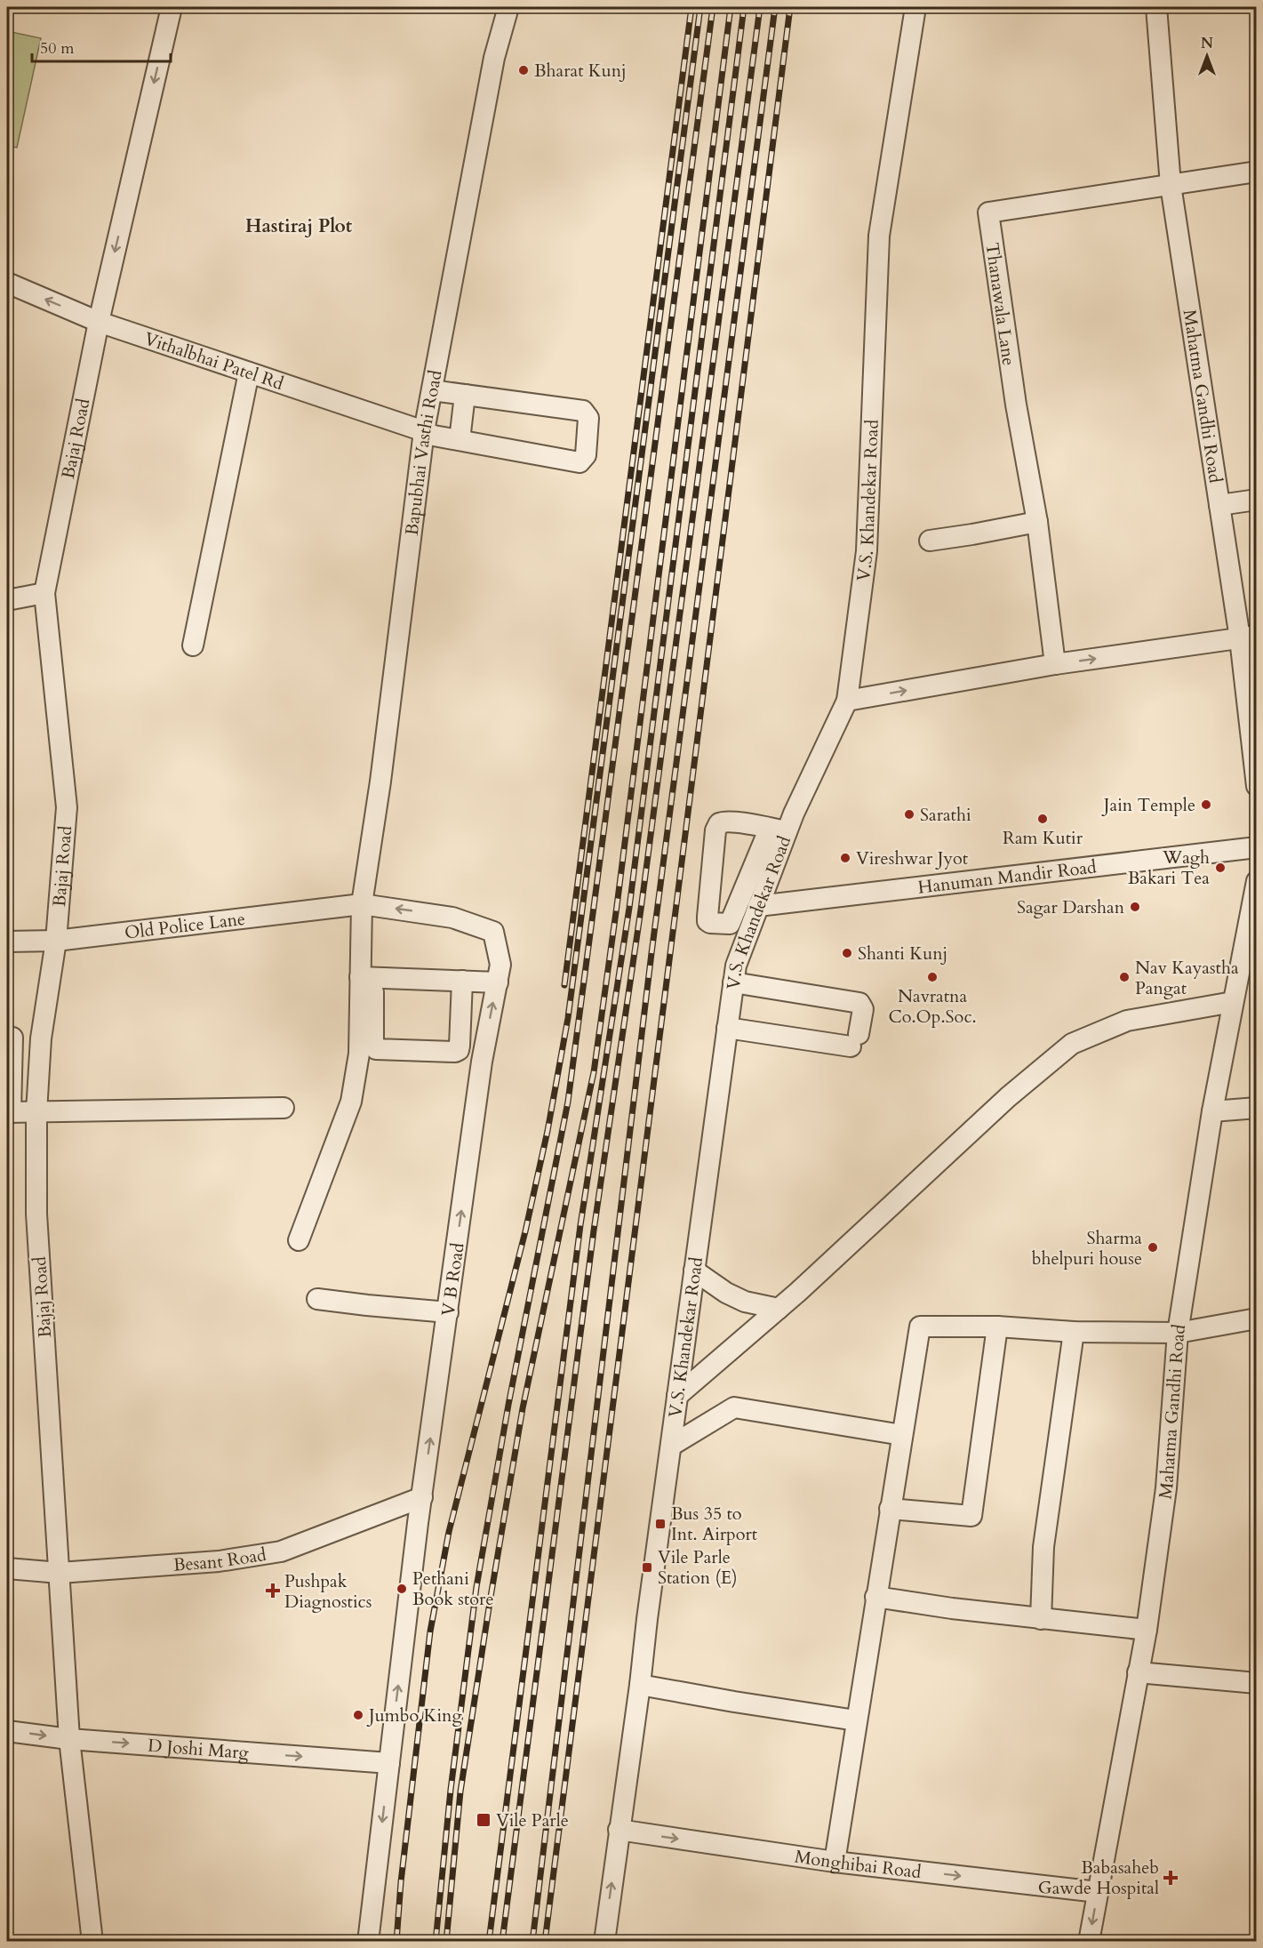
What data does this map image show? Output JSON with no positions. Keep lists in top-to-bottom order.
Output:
{
  "streets": {
    "street": [
      "Thanawala Lane",
      "Vithalbhai Patel Rd",
      "Mahatma Gandhi Road",
      "Bajaj Road",
      "Bapubhai Vasthi Road",
      "V.S. Khandekar Road",
      "Hanuman Mandir Road",
      "Old Police Lane",
      "V B Road",
      "Besant Road",
      "D Joshi Marg",
      "Monghibai Road"
    ]
  },
  "crossings": [
    ["Thanawala Lane", "Mahatma Gandhi Road"],
    ["Vithalbhai Patel Rd", "Bajaj Road"],
    ["Vithalbhai Patel Rd", "Bapubhai Vasthi Road"],
    ["Mahatma Gandhi Road", "Monghibai Road"],
    ["Bajaj Road", "Old Police Lane"],
    ["Bajaj Road", "Besant Road"],
    ["Bajaj Road", "D Joshi Marg"],
    ["Bapubhai Vasthi Road", "Old Police Lane"],
    ["V.S. Khandekar Road", "Hanuman Mandir Road"],
    ["V.S. Khandekar Road", "Monghibai Road"],
    ["Old Police Lane", "V B Road"],
    ["V B Road", "Besant Road"],
    ["V B Road", "D Joshi Marg"]
  ],
  "one_way": ["D Joshi Marg"],
  "districts": ["Hastiraj Plot"],
  "places": {
    "other": [
      "Bharat Kunj",
      "Jain Temple",
      "Sarathi",
      "Ram Kutir",
      "Vireshwar Jyot",
      "Wagh Bakari Tea",
      "Sagar Darshan",
      "Shanti Kunj",
      "Navratna Co.Op.Soc.",
      "Nav Kayastha Pangat",
      "Sharma bhelpuri house",
      "Pethani Book store",
      "Jumbo King"
    ],
    "transit": ["Bus 35 to Int. Airport", "Vile Parle Station (E)", "Vile Parle"],
    "health": ["Pushpak Diagnostics", "Babasaheb Gawde Hospital"]
  },
  "scale_bar": "50 m",
  "north": "top"
}
